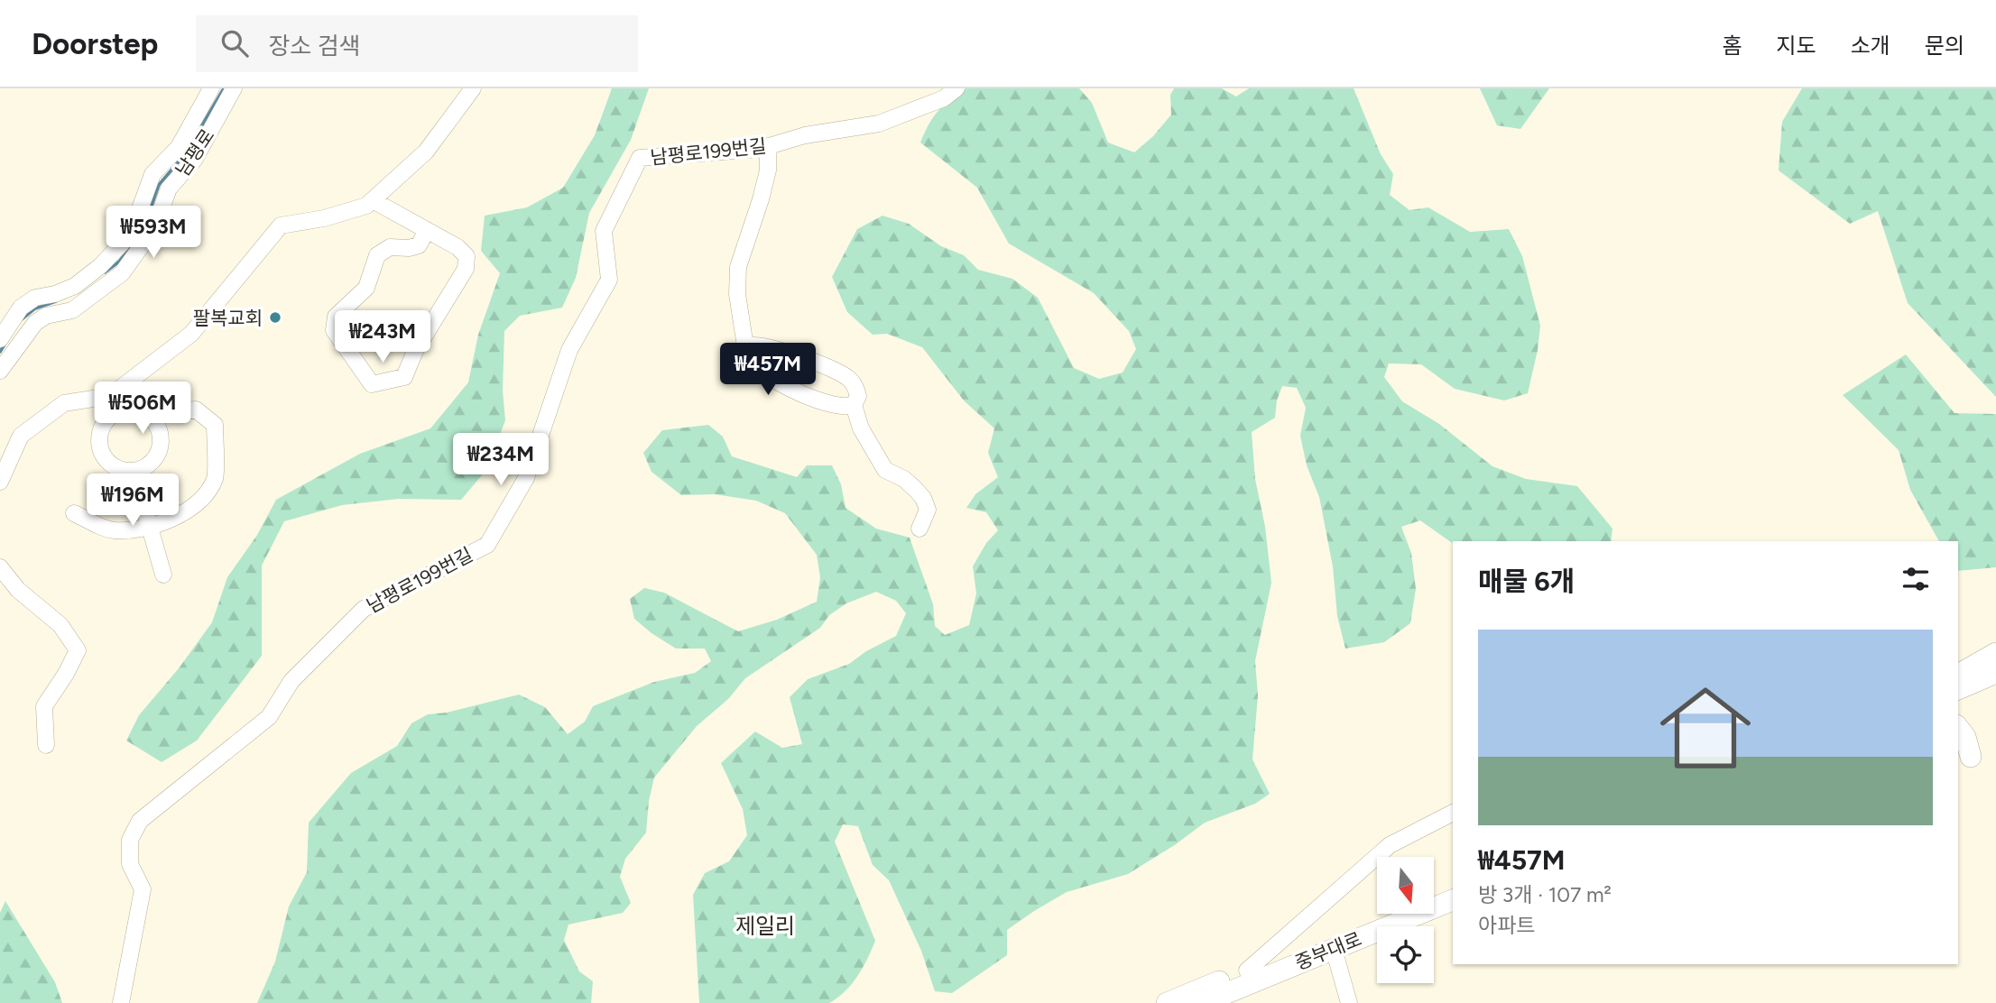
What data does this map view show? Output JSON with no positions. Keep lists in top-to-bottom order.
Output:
{
  "streets": {
    "main road": ["중부대로"],
    "street": ["남평로199번길", "남평로"]
  },
  "districts": ["제일리"],
  "places": ["팔복교회"],
  "north": "bottom",
  "page": {
    "header": "Doorstep",
    "search": "장소 검색",
    "nav": [
      "홈",
      "지도",
      "소개",
      "문의"
    ],
    "price": [
      "₩593M",
      "₩243M",
      "₩457M",
      "₩506M",
      "₩234M",
      "₩196M"
    ],
    "heading": "매물 6개",
    "list": [
      {
        "name": "₩457M",
        "note": "방 3개 · 107 m² · 아파트"
      }
    ]
  }
}
